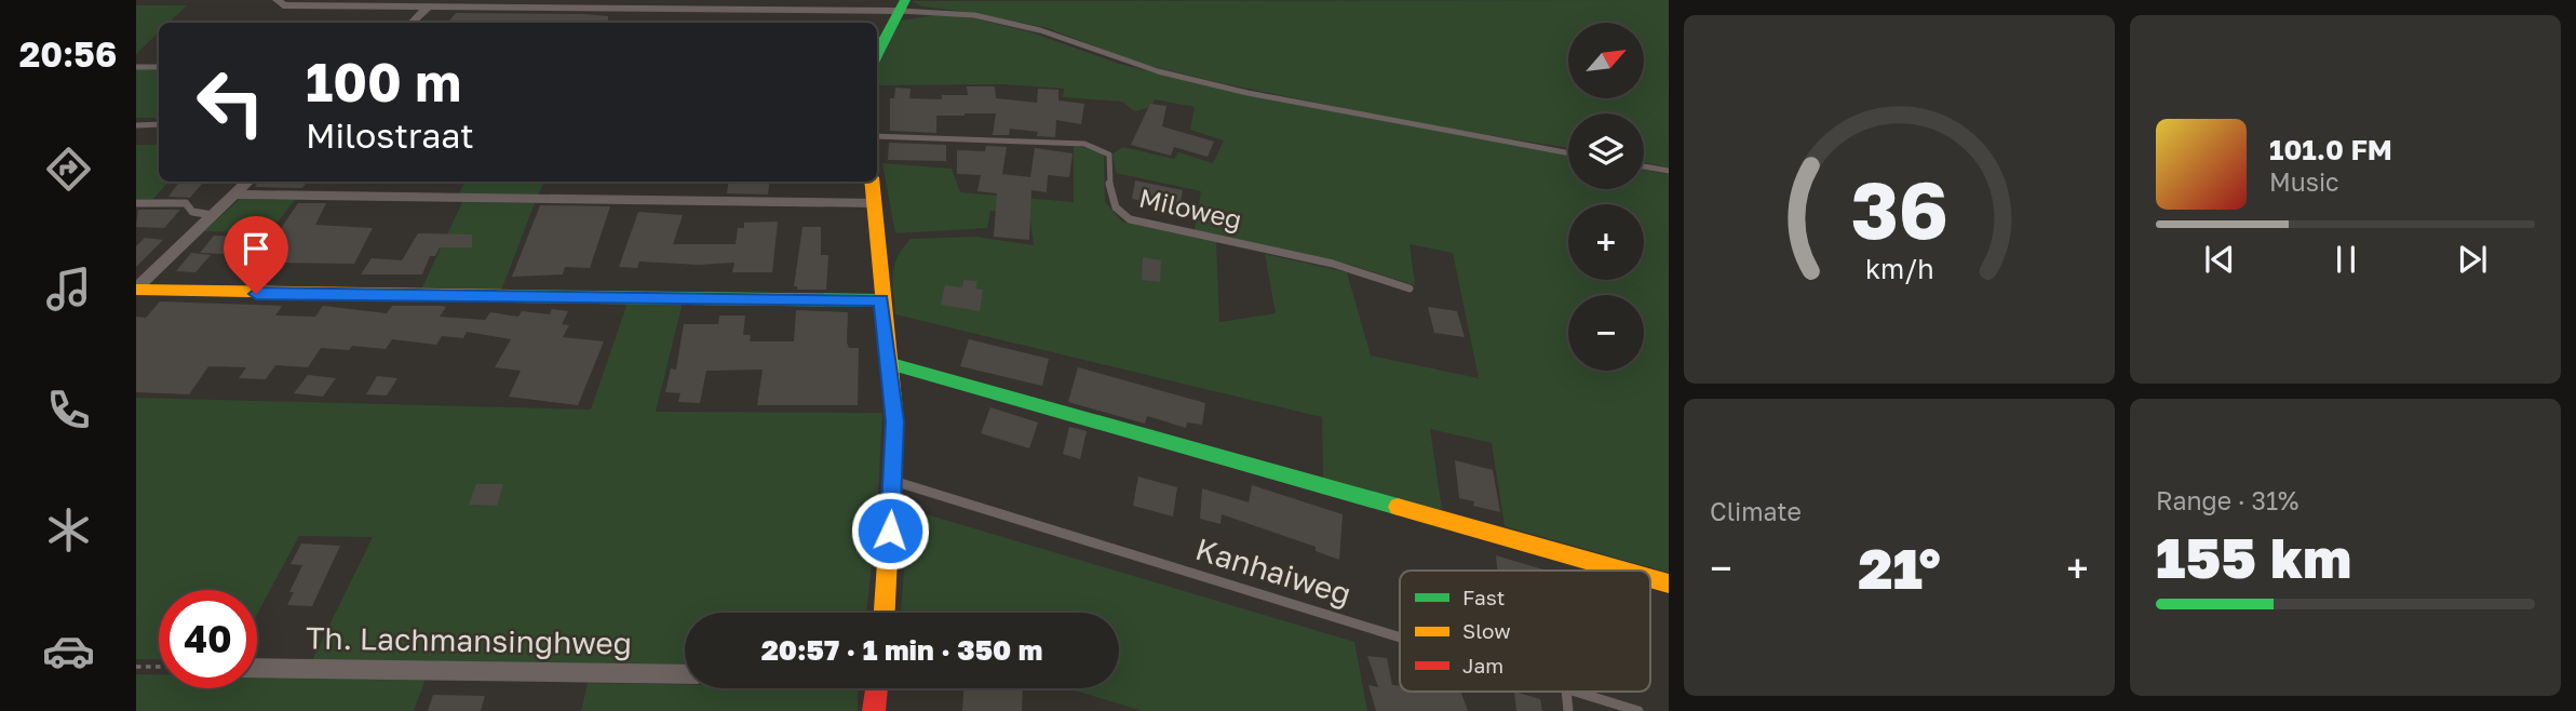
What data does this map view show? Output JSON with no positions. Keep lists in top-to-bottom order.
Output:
{
  "streets": {
    "street": ["Th. Lachmansinghweg"],
    "lane": ["Miloweg", "Kanhaiweg"]
  },
  "legend": ["Fast", "Slow", "Jam"],
  "north": "top right",
  "page": {
    "tabs": "20:56",
    "map_buttons": ["+", "−"],
    "turn": ["100 m", "Milostraat"],
    "song": ["101.0 FM", "Music"],
    "tile": [
      "Climate",
      ["Range · 31%", "155 km"]
    ],
    "heat": ["−", "21°", "+"],
    "limit": "40",
    "trip": "20:57 · 1 min · 350 m",
    "gauge": ["36", "km/h"]
  }
}
